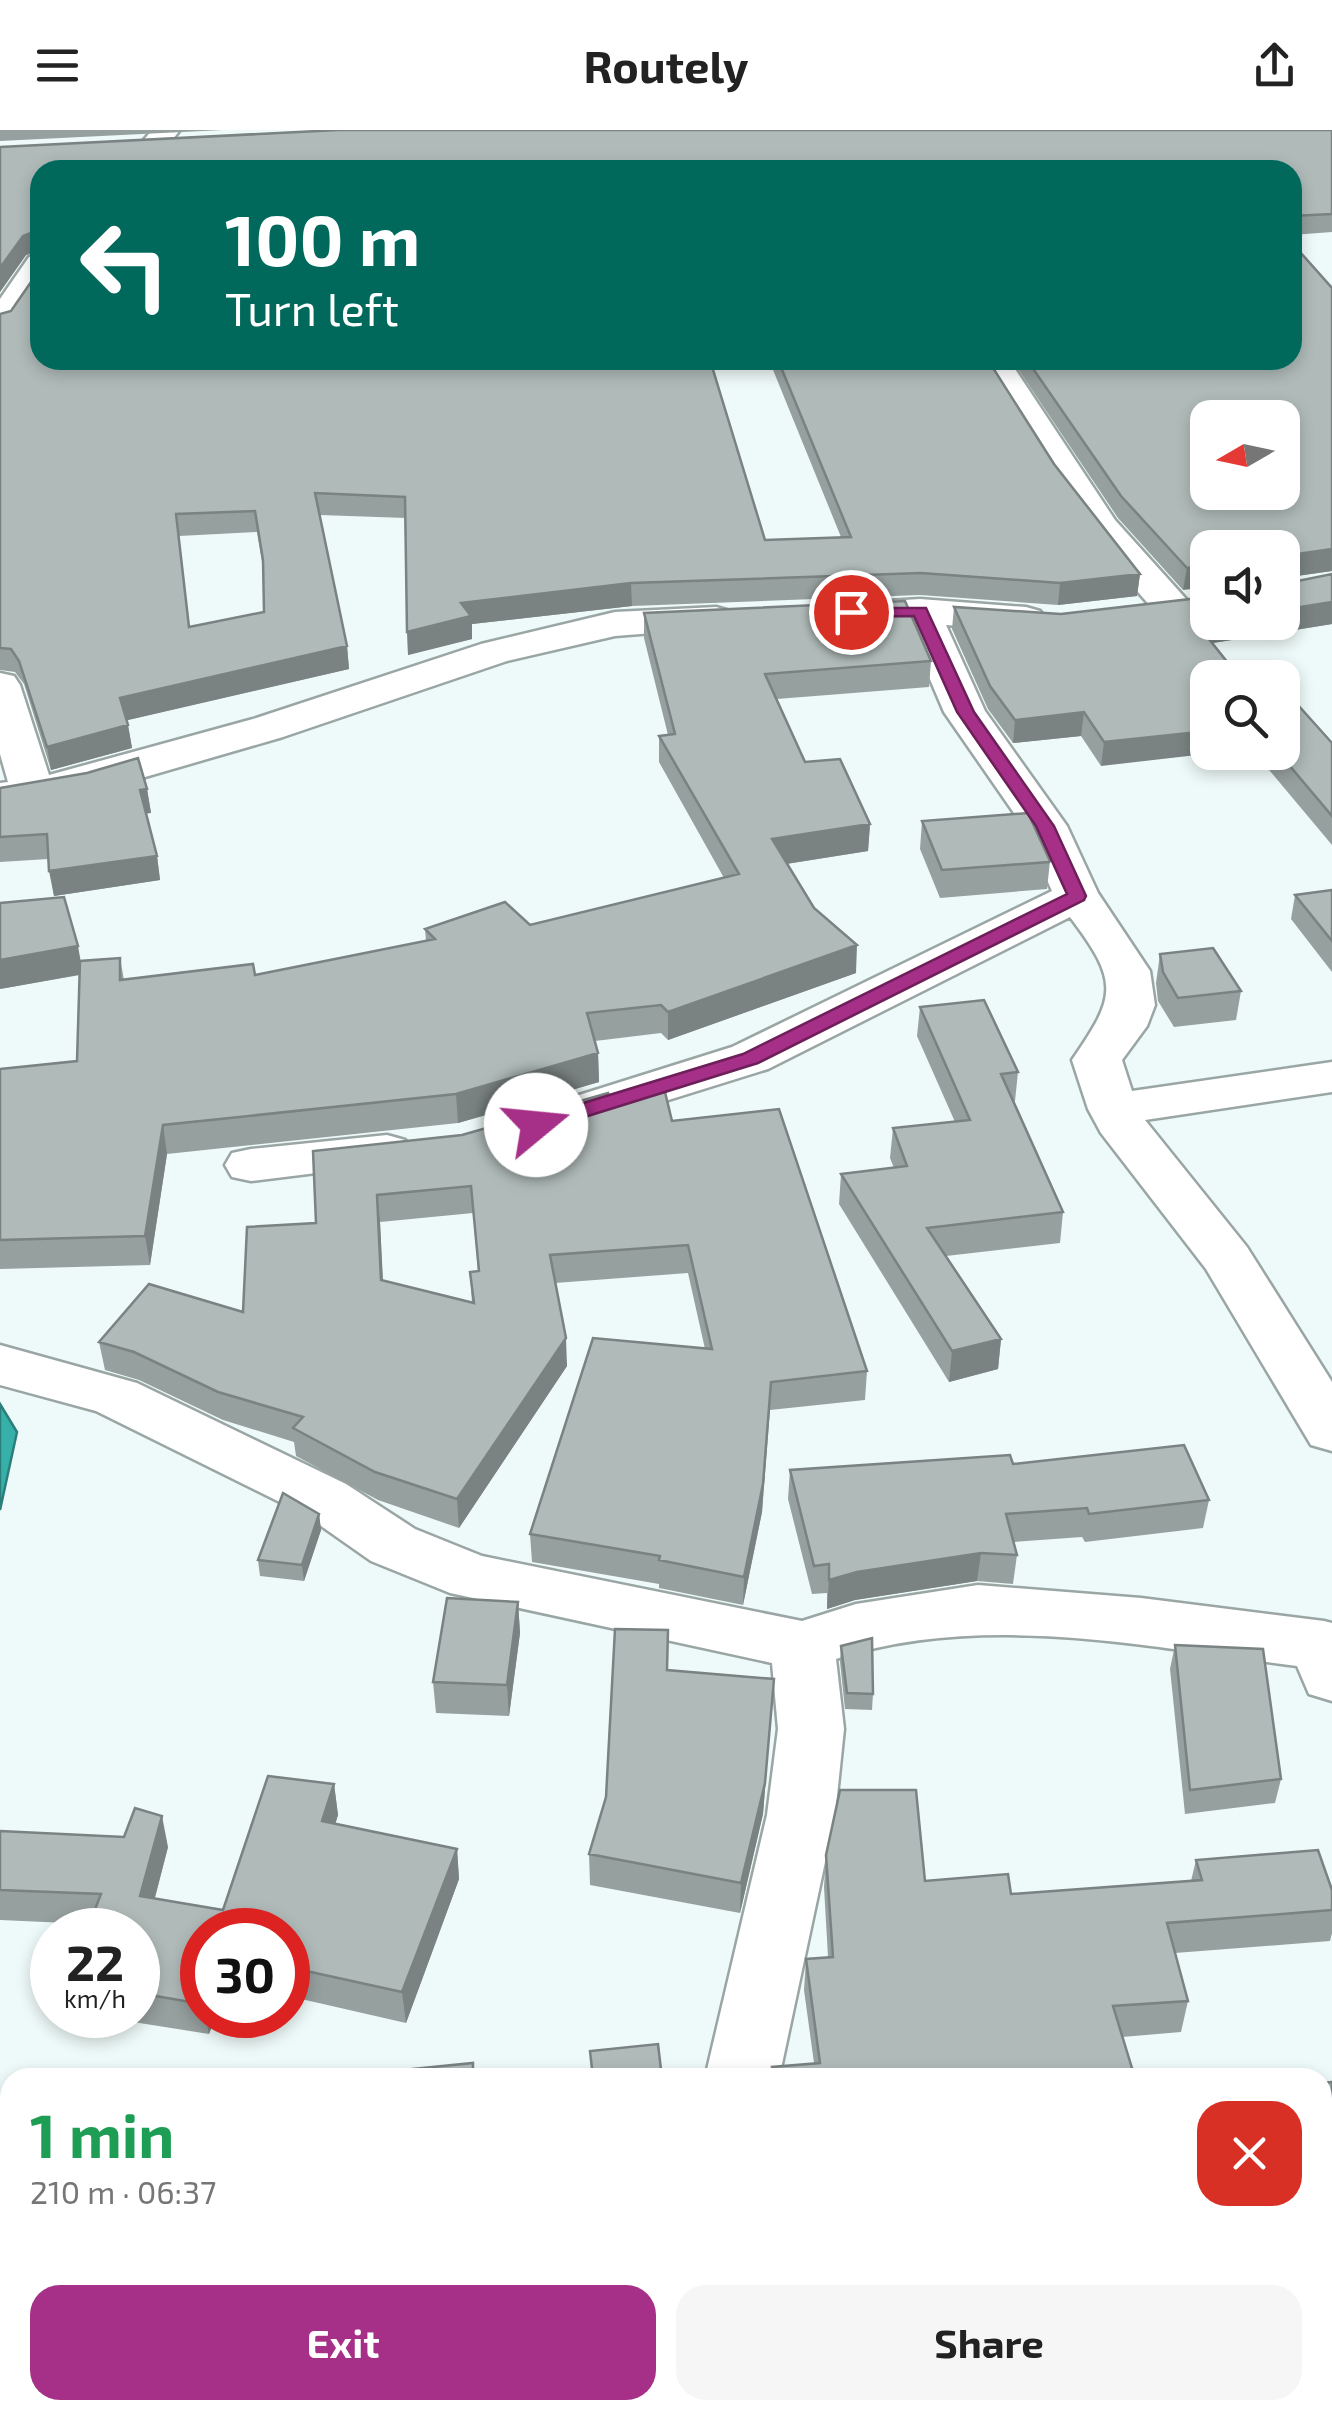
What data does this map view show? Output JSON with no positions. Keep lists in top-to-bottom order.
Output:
{
  "north": "left",
  "page": {
    "header": "Routely",
    "turn": ["100 m", "Turn left"],
    "speed": "22 km/h",
    "limit": "30",
    "heading": ["1 min", "210 m · 06:37"],
    "buttons": ["Exit", "Share"]
  }
}
